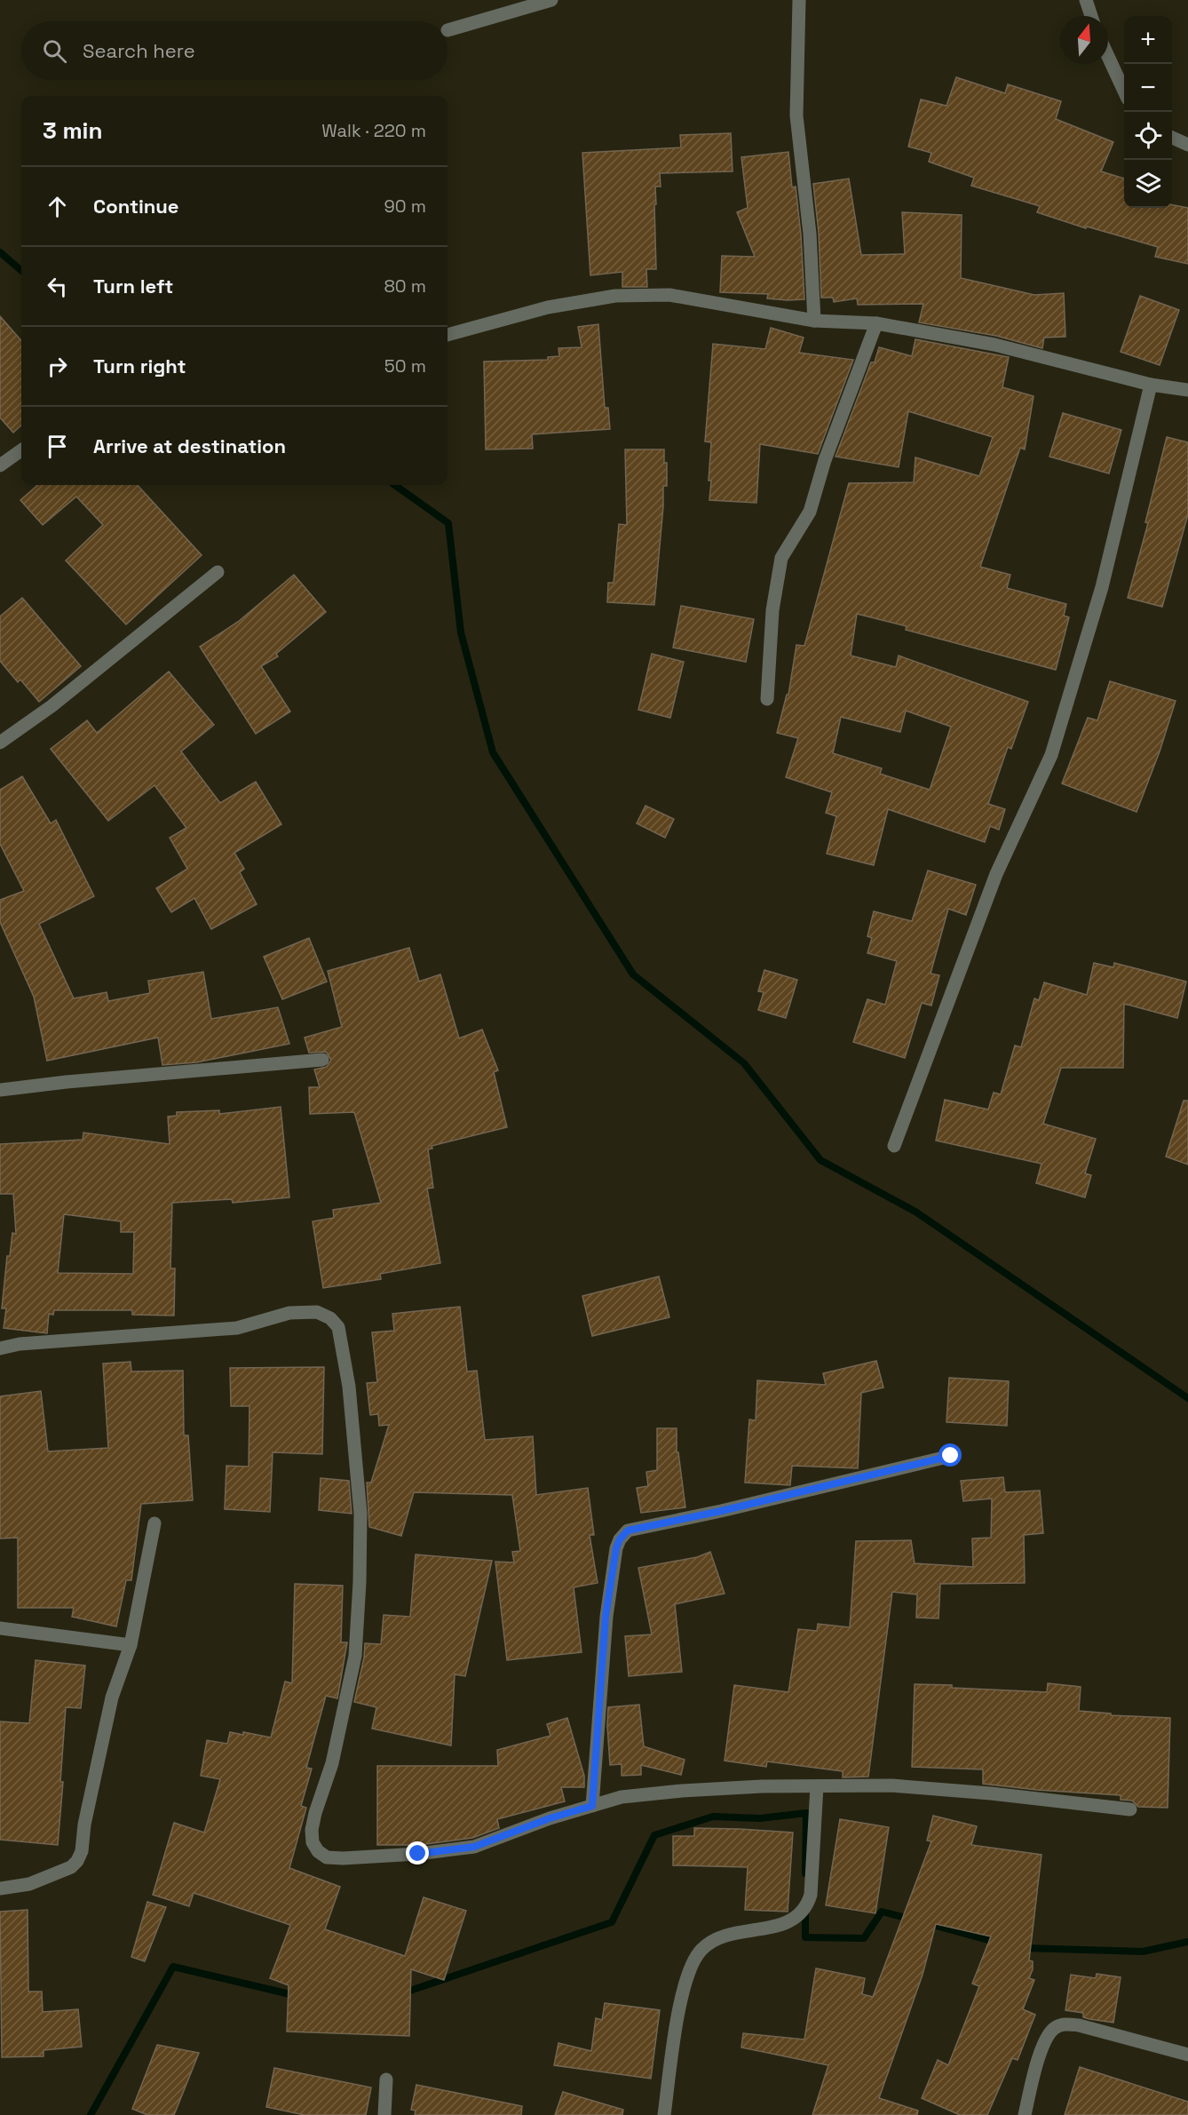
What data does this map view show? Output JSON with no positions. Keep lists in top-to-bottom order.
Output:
{
  "north": "top",
  "page": {
    "map_buttons": ["+", "−"],
    "search": "Search here",
    "heading": ["3 min", "Walk · 220 m"],
    "list": [
      ["Continue", "90 m"],
      ["Turn left", "80 m"],
      ["Turn right", "50 m"],
      "Arrive at destination"
    ]
  }
}
